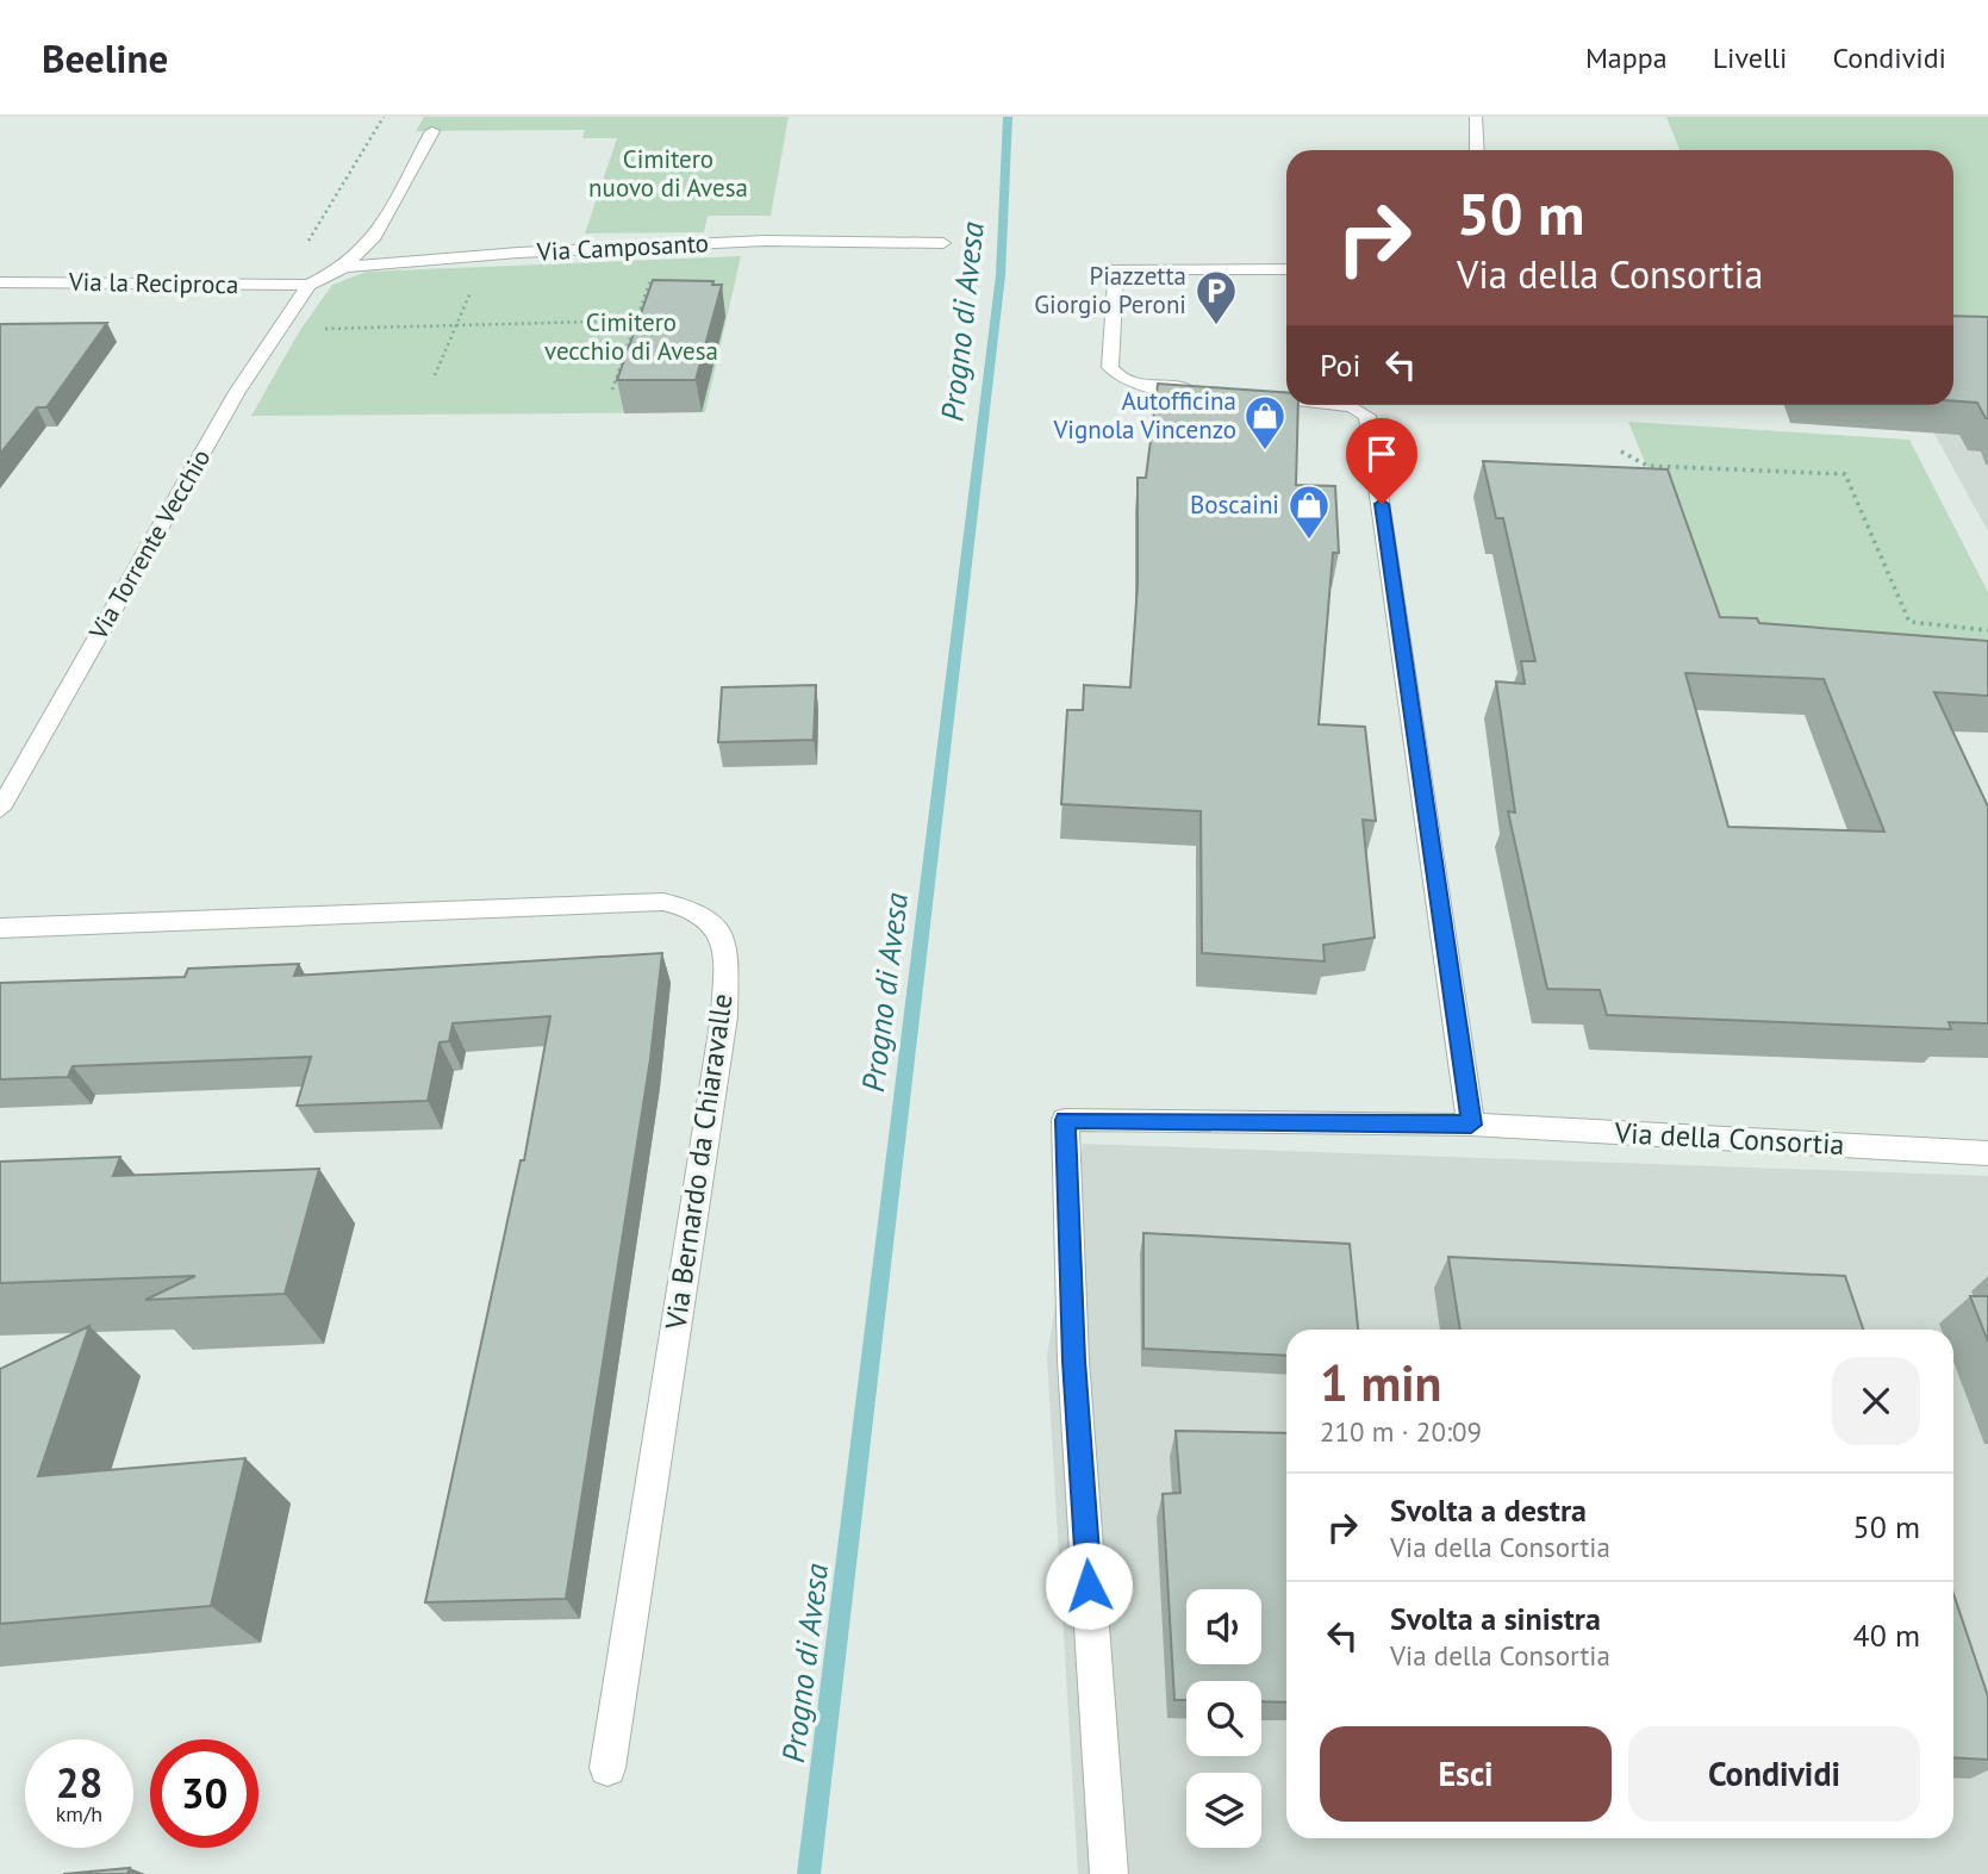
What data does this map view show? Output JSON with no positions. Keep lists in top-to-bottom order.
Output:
{
  "streets": {
    "street": [
      "Via Camposanto",
      "Via la Reciproca",
      "Via Torrente Vecchio",
      "Via della Consortia",
      "Via Bernardo da Chiaravalle"
    ]
  },
  "crossings": [
    ["Via Camposanto", "Via la Reciproca"],
    ["Via Camposanto", "Via Torrente Vecchio"],
    ["Via la Reciproca", "Via Torrente Vecchio"]
  ],
  "water": ["Progno di Avesa"],
  "parks": ["Cimitero nuovo di Avesa", "Cimitero vecchio di Avesa"],
  "places": {
    "parking": ["Piazzetta Giorgio Peroni"],
    "shop": ["Autofficina Vignola Vincenzo", "Boscaini"]
  },
  "page": {
    "header": "Beeline",
    "nav": ["Mappa", "Livelli", "Condividi"],
    "turn": ["50 m", "Via della Consortia"],
    "then": "Poi",
    "heading": ["1 min", "210 m · 20:09"],
    "list": [
      {
        "name": "Svolta a destra",
        "note": "Via della Consortia",
        "value": "50 m"
      },
      {
        "name": "Svolta a sinistra",
        "note": "Via della Consortia",
        "value": "40 m"
      }
    ],
    "buttons": ["Esci", "Condividi"],
    "speed": "28 km/h",
    "limit": "30"
  }
}
